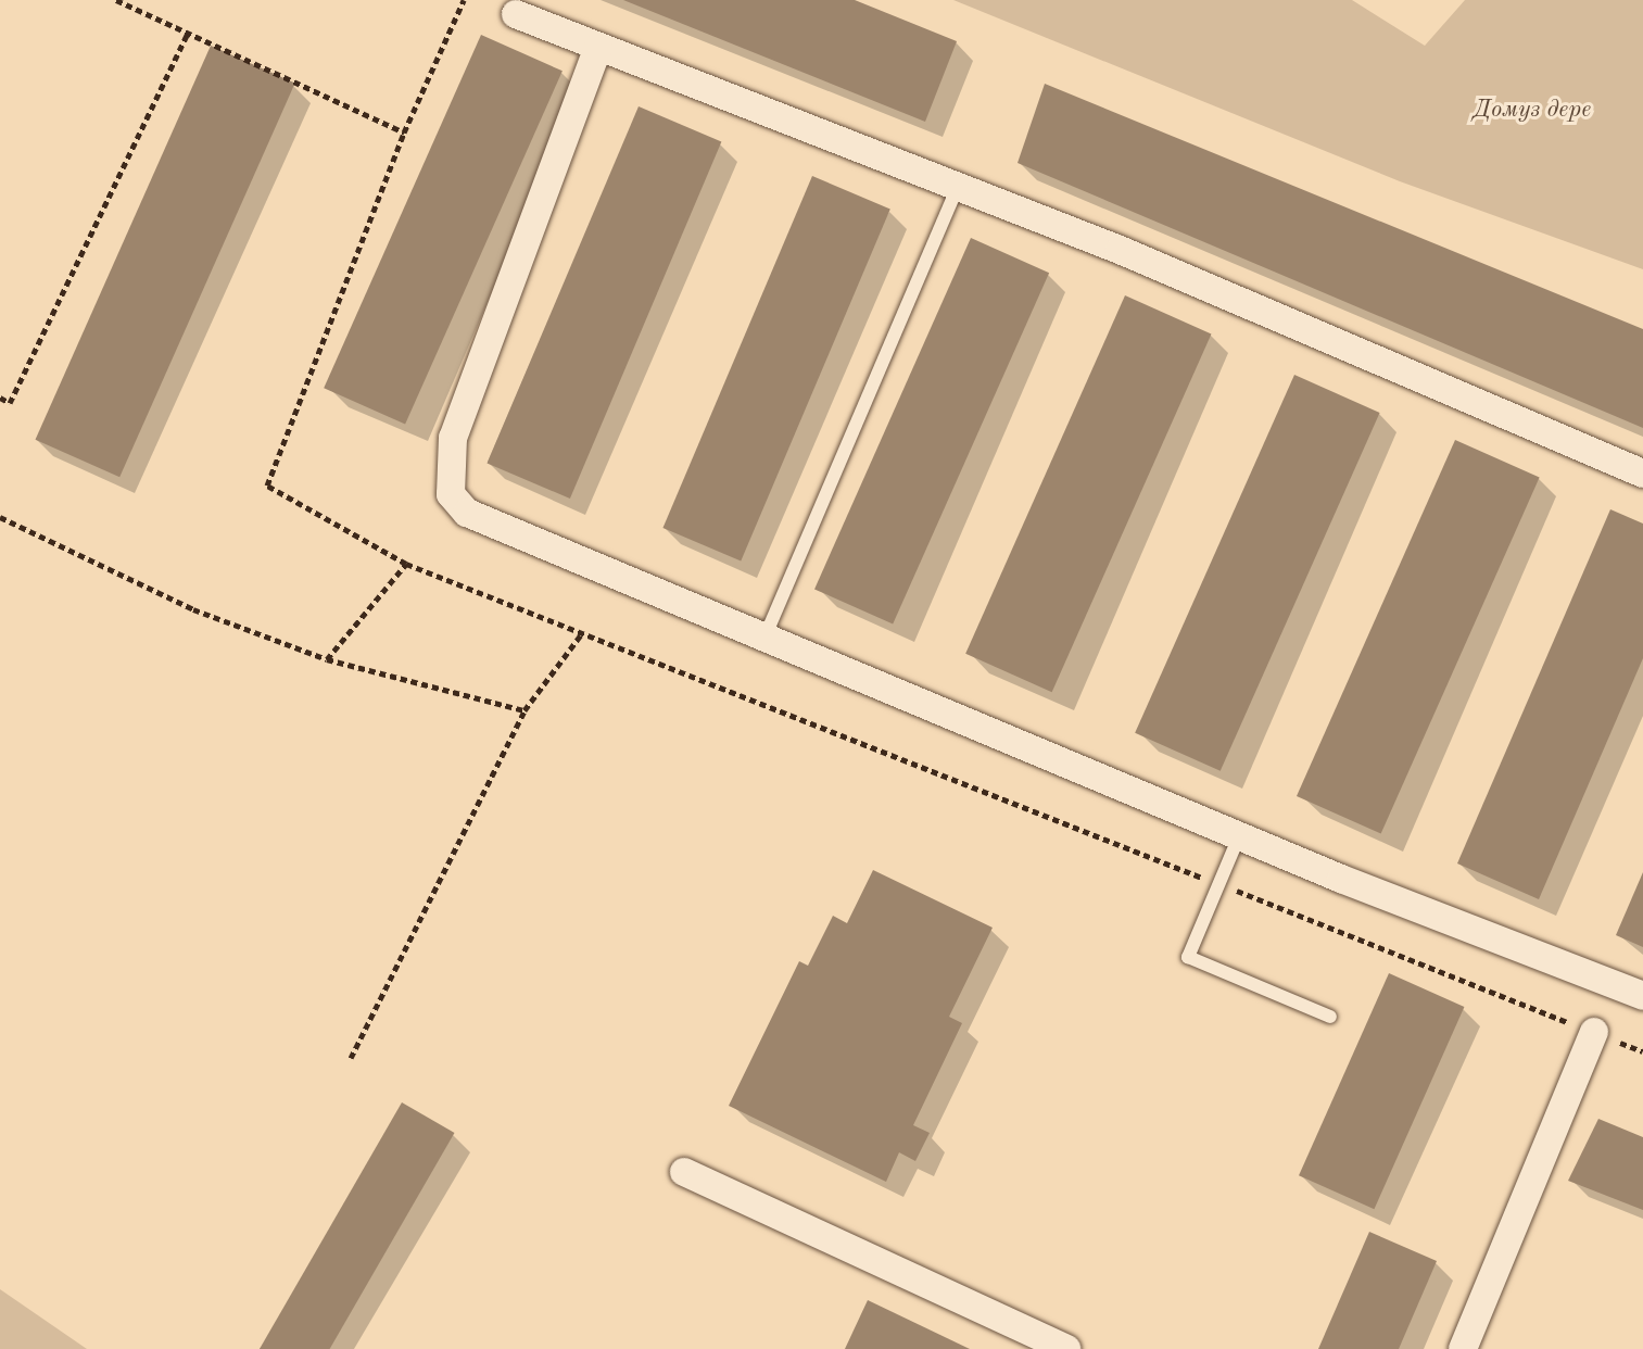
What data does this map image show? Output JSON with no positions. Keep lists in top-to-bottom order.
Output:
{
  "parks": ["Домуз дере"]
}
